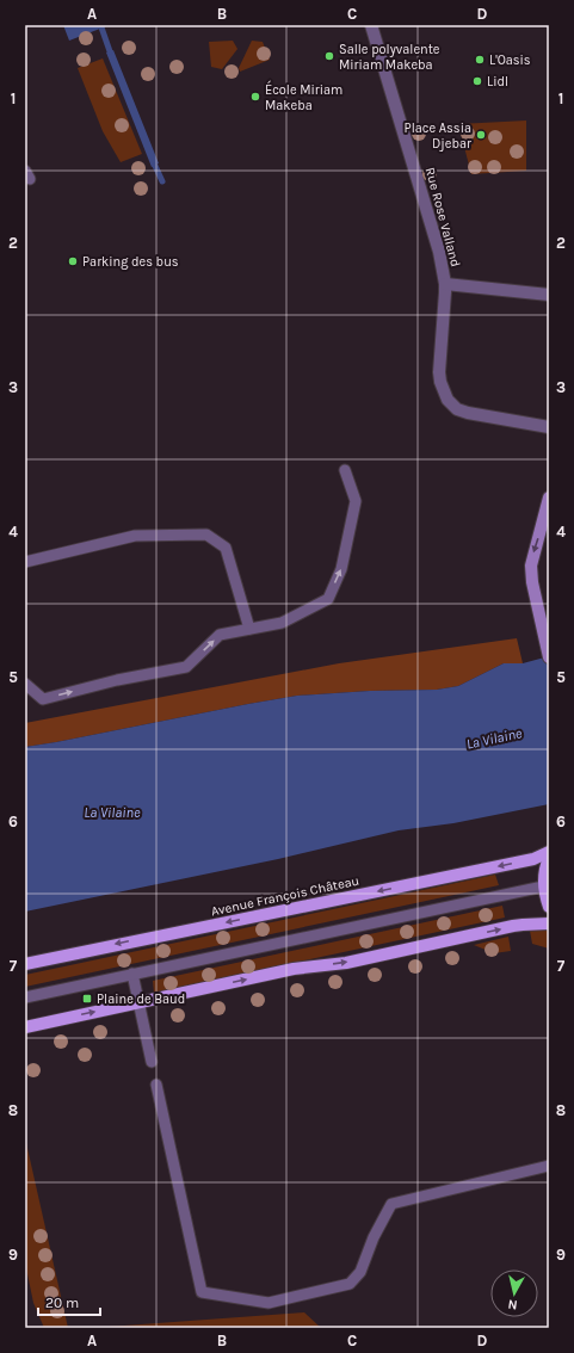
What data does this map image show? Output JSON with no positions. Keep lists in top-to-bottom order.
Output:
{
  "streets": {
    "main road": ["Avenue François Château"],
    "street": ["Rue Rose Valland"]
  },
  "water": ["La Vilaine"],
  "places": {
    "other": [
      "Salle polyvalente Miriam Makeba",
      "L'Oasis",
      "Lidl",
      "École Miriam Makeba",
      "Place Assia Djebar",
      "Parking des bus"
    ],
    "transit": ["Plaine de Baud"]
  },
  "scale_bar": "20 m",
  "north": "bottom",
  "grid": {
    "columns": [
      "A",
      "B",
      "C",
      "D"
    ],
    "rows": [
      "1",
      "2",
      "3",
      "4",
      "5",
      "6",
      "7",
      "8",
      "9"
    ]
  }
}
